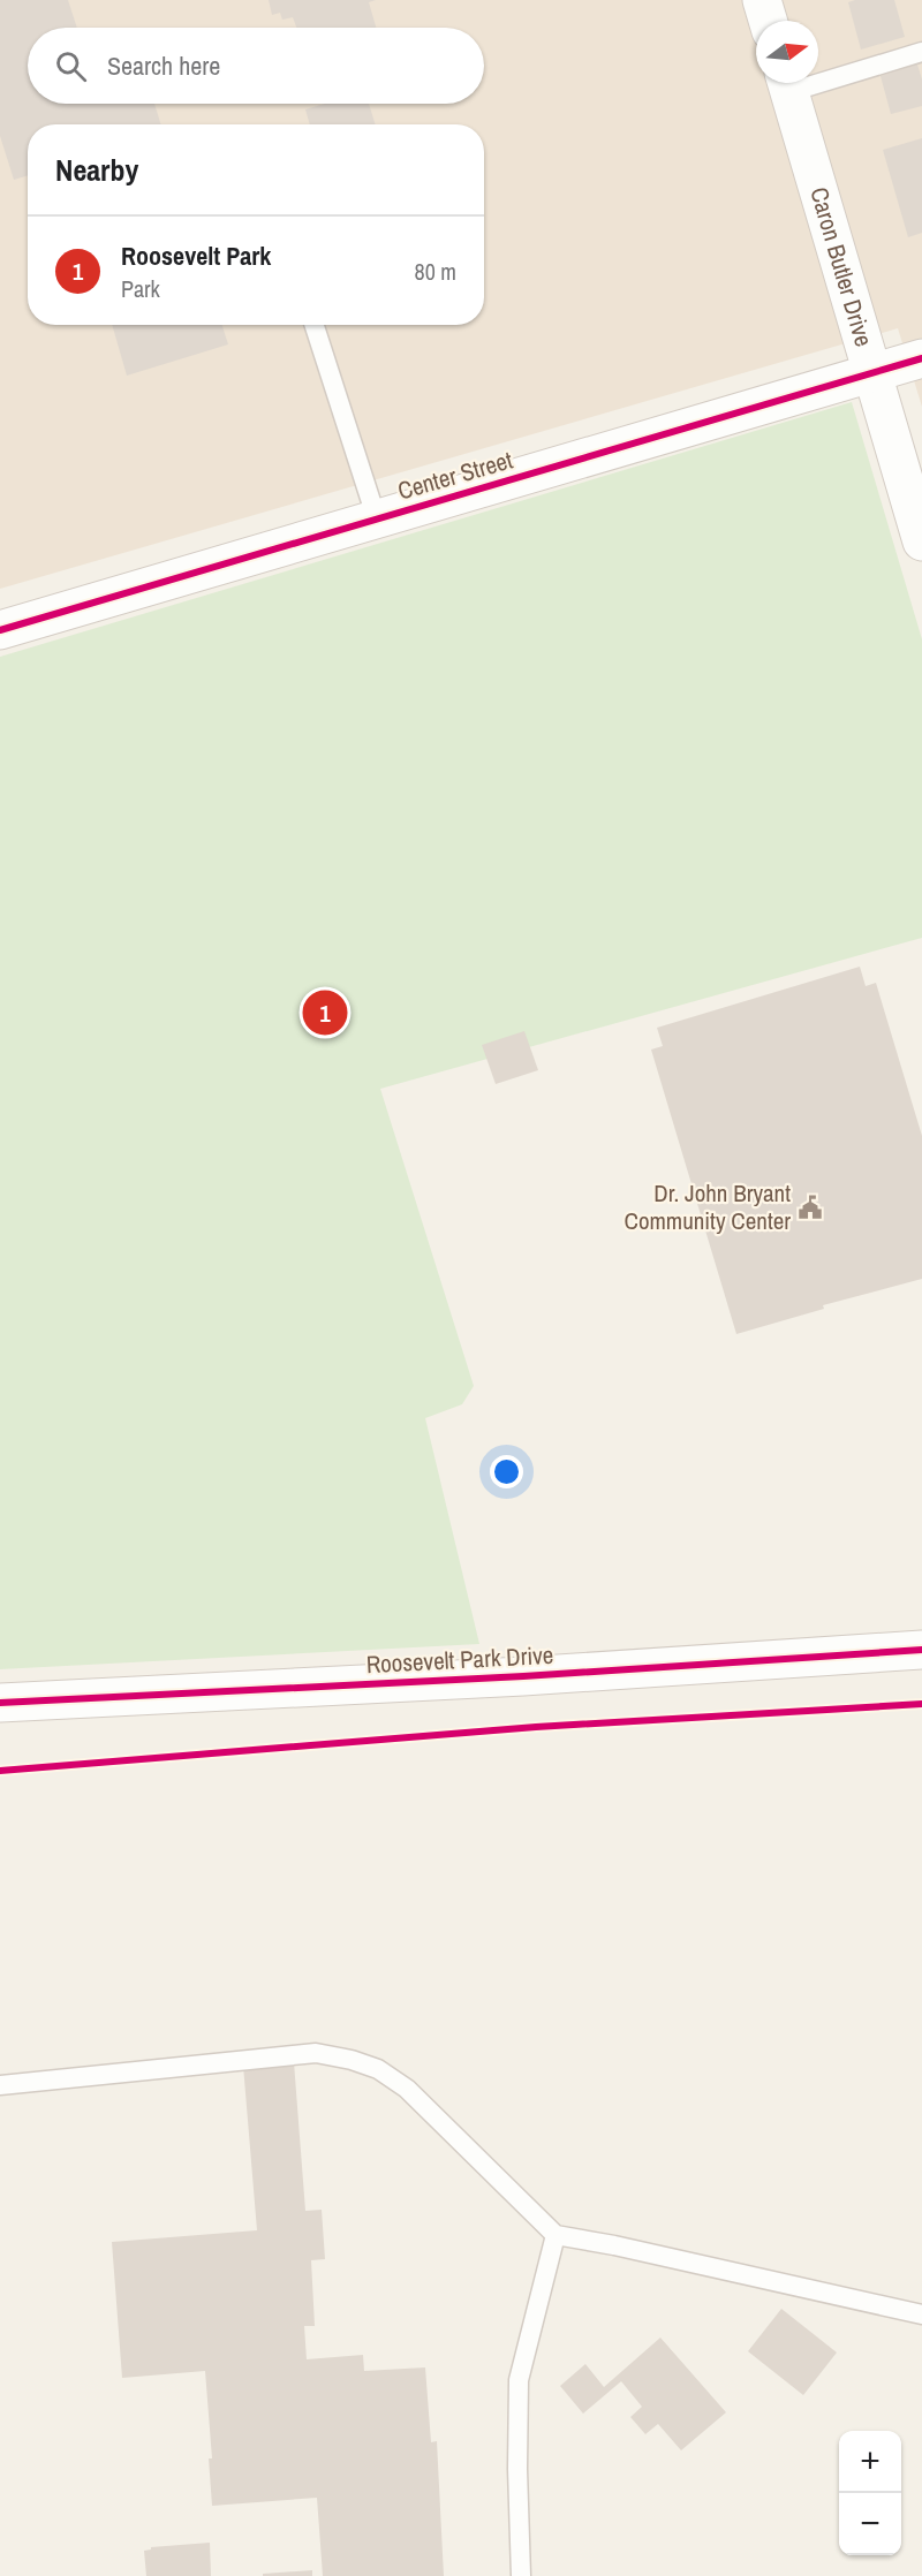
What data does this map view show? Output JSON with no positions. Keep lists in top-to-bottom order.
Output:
{
  "streets": {
    "street": ["Caron Butler Drive", "Center Street", "Roosevelt Park Drive"]
  },
  "crossings": [
    ["Caron Butler Drive", "Center Street"]
  ],
  "places": {
    "public building": ["Dr. John Bryant Community Center"]
  },
  "north": "right",
  "page": {
    "search": "Search here",
    "heading": "Nearby",
    "list": [
      {
        "mark": "1",
        "name": "Roosevelt Park",
        "note": "Park",
        "value": "80 m"
      }
    ],
    "pins": "1",
    "map_buttons": ["+", "−"]
  }
}
